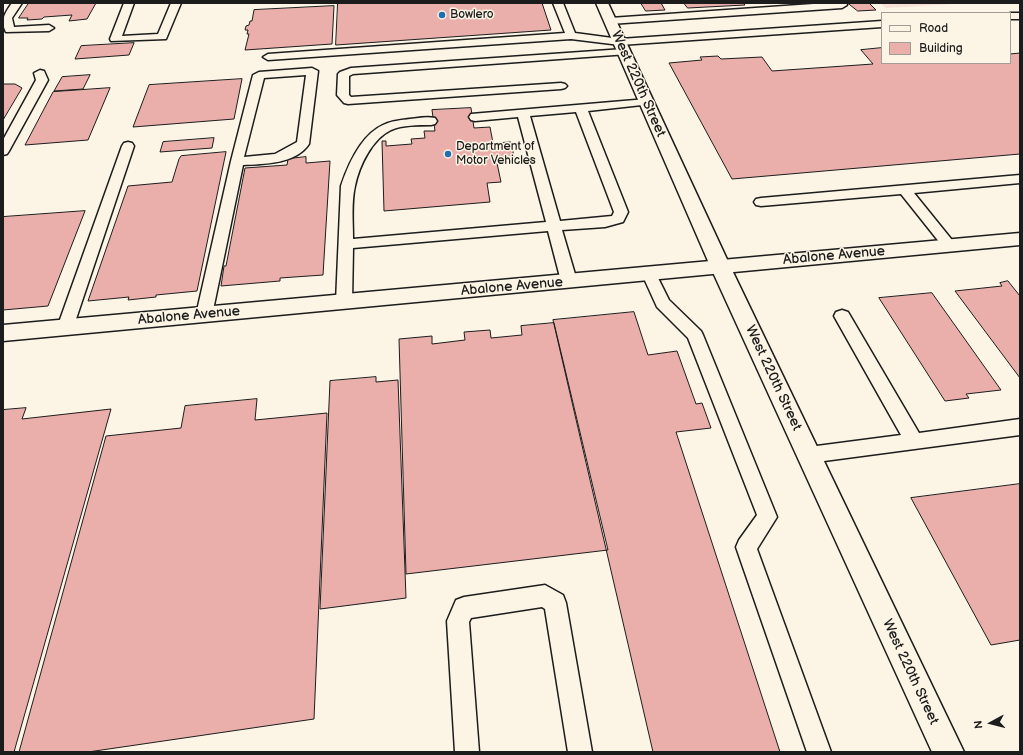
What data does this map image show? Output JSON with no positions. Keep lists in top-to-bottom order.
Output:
{
  "streets": {
    "street": ["West 220th Street", "Abalone Avenue"]
  },
  "crossings": [
    ["West 220th Street", "Abalone Avenue"]
  ],
  "places": ["Bowlero", "Department of Motor Vehicles"],
  "legend": ["Road", "Building"],
  "north": "left"
}
